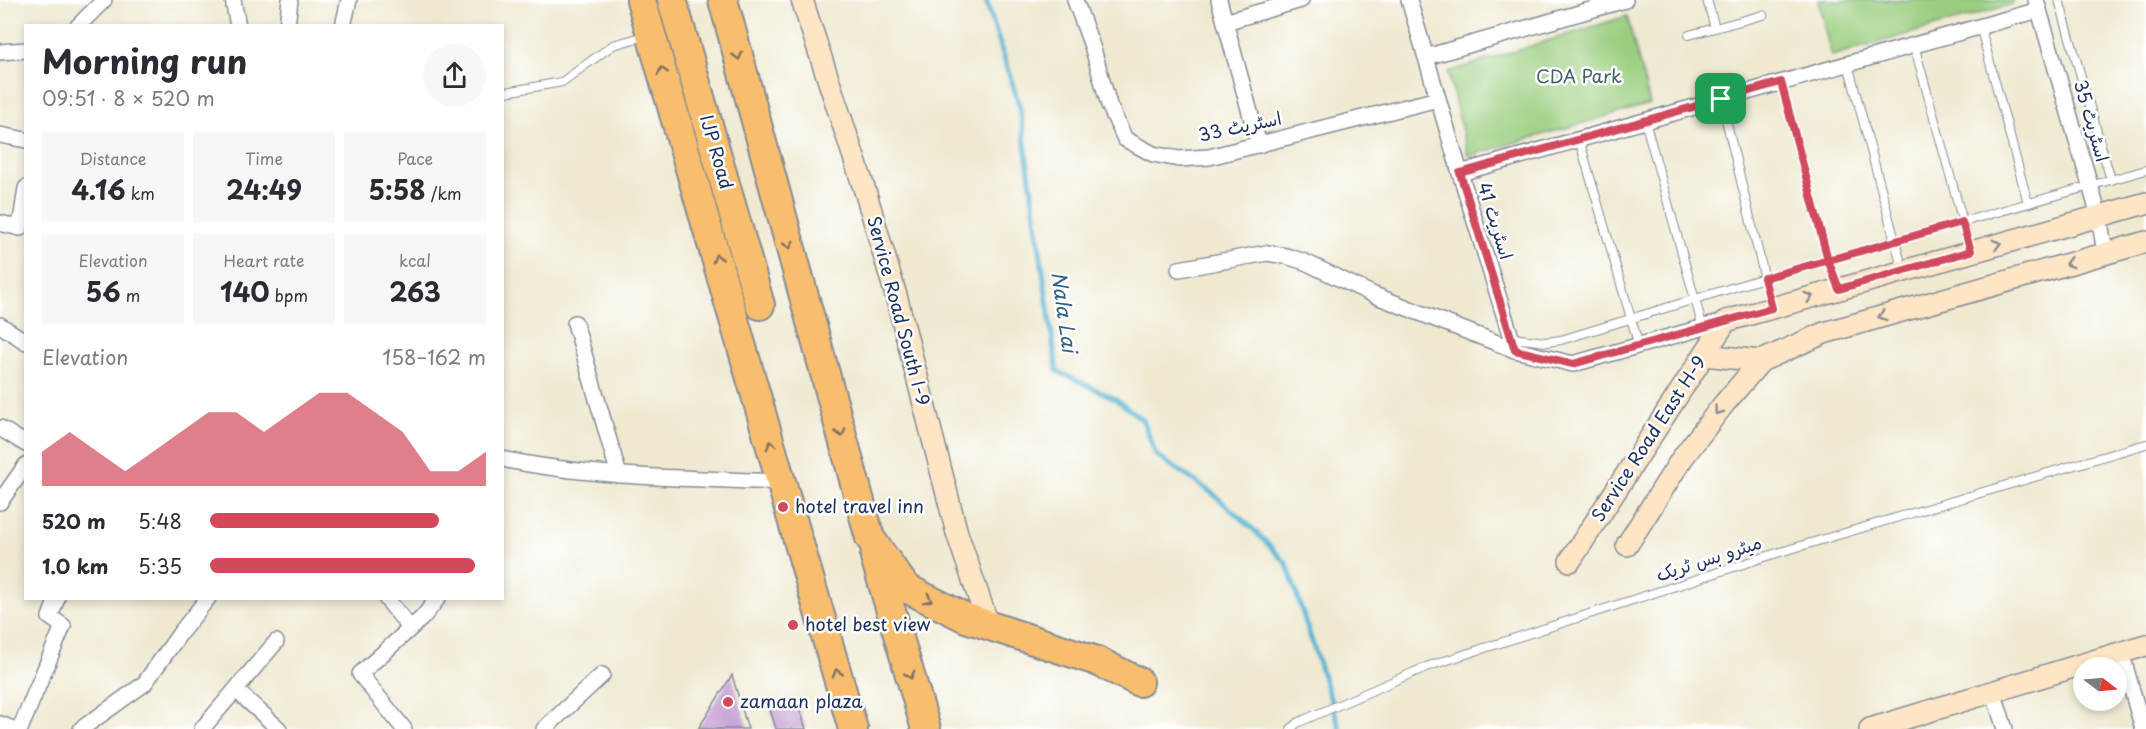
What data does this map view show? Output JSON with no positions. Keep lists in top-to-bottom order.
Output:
{
  "streets": {
    "highway": ["IJP Road"],
    "main road": ["Service Road South I-9", "Service Road East H-9"],
    "street": ["اسٹریٹ 35", "اسٹریٹ 33", "اسٹریٹ 41"],
    "lane": ["میٹرو بس ٹریک"]
  },
  "crossings": [
    ["اسٹریٹ 33", "اسٹریٹ 41"]
  ],
  "water": ["Nala Lai"],
  "parks": ["CDA Park"],
  "places": ["hotel travel inn", "hotel best view", "zamaan plaza"],
  "north": "right",
  "page": {
    "heading": ["Morning run", "09:51 · 8 × 520 m"],
    "stats": [
      ["Distance", "4.16 km"],
      ["Time", "24:49"],
      ["Pace", "5:58 /km"],
      ["Elevation", "56 m"],
      ["Heart rate", "140 bpm"],
      ["kcal", "263"]
    ],
    "chart": ["Elevation", "158–162 m"],
    "list": [
      {
        "name": "520 m",
        "note": "5:48"
      },
      {
        "name": "1.0 km",
        "note": "5:35"
      }
    ]
  }
}
